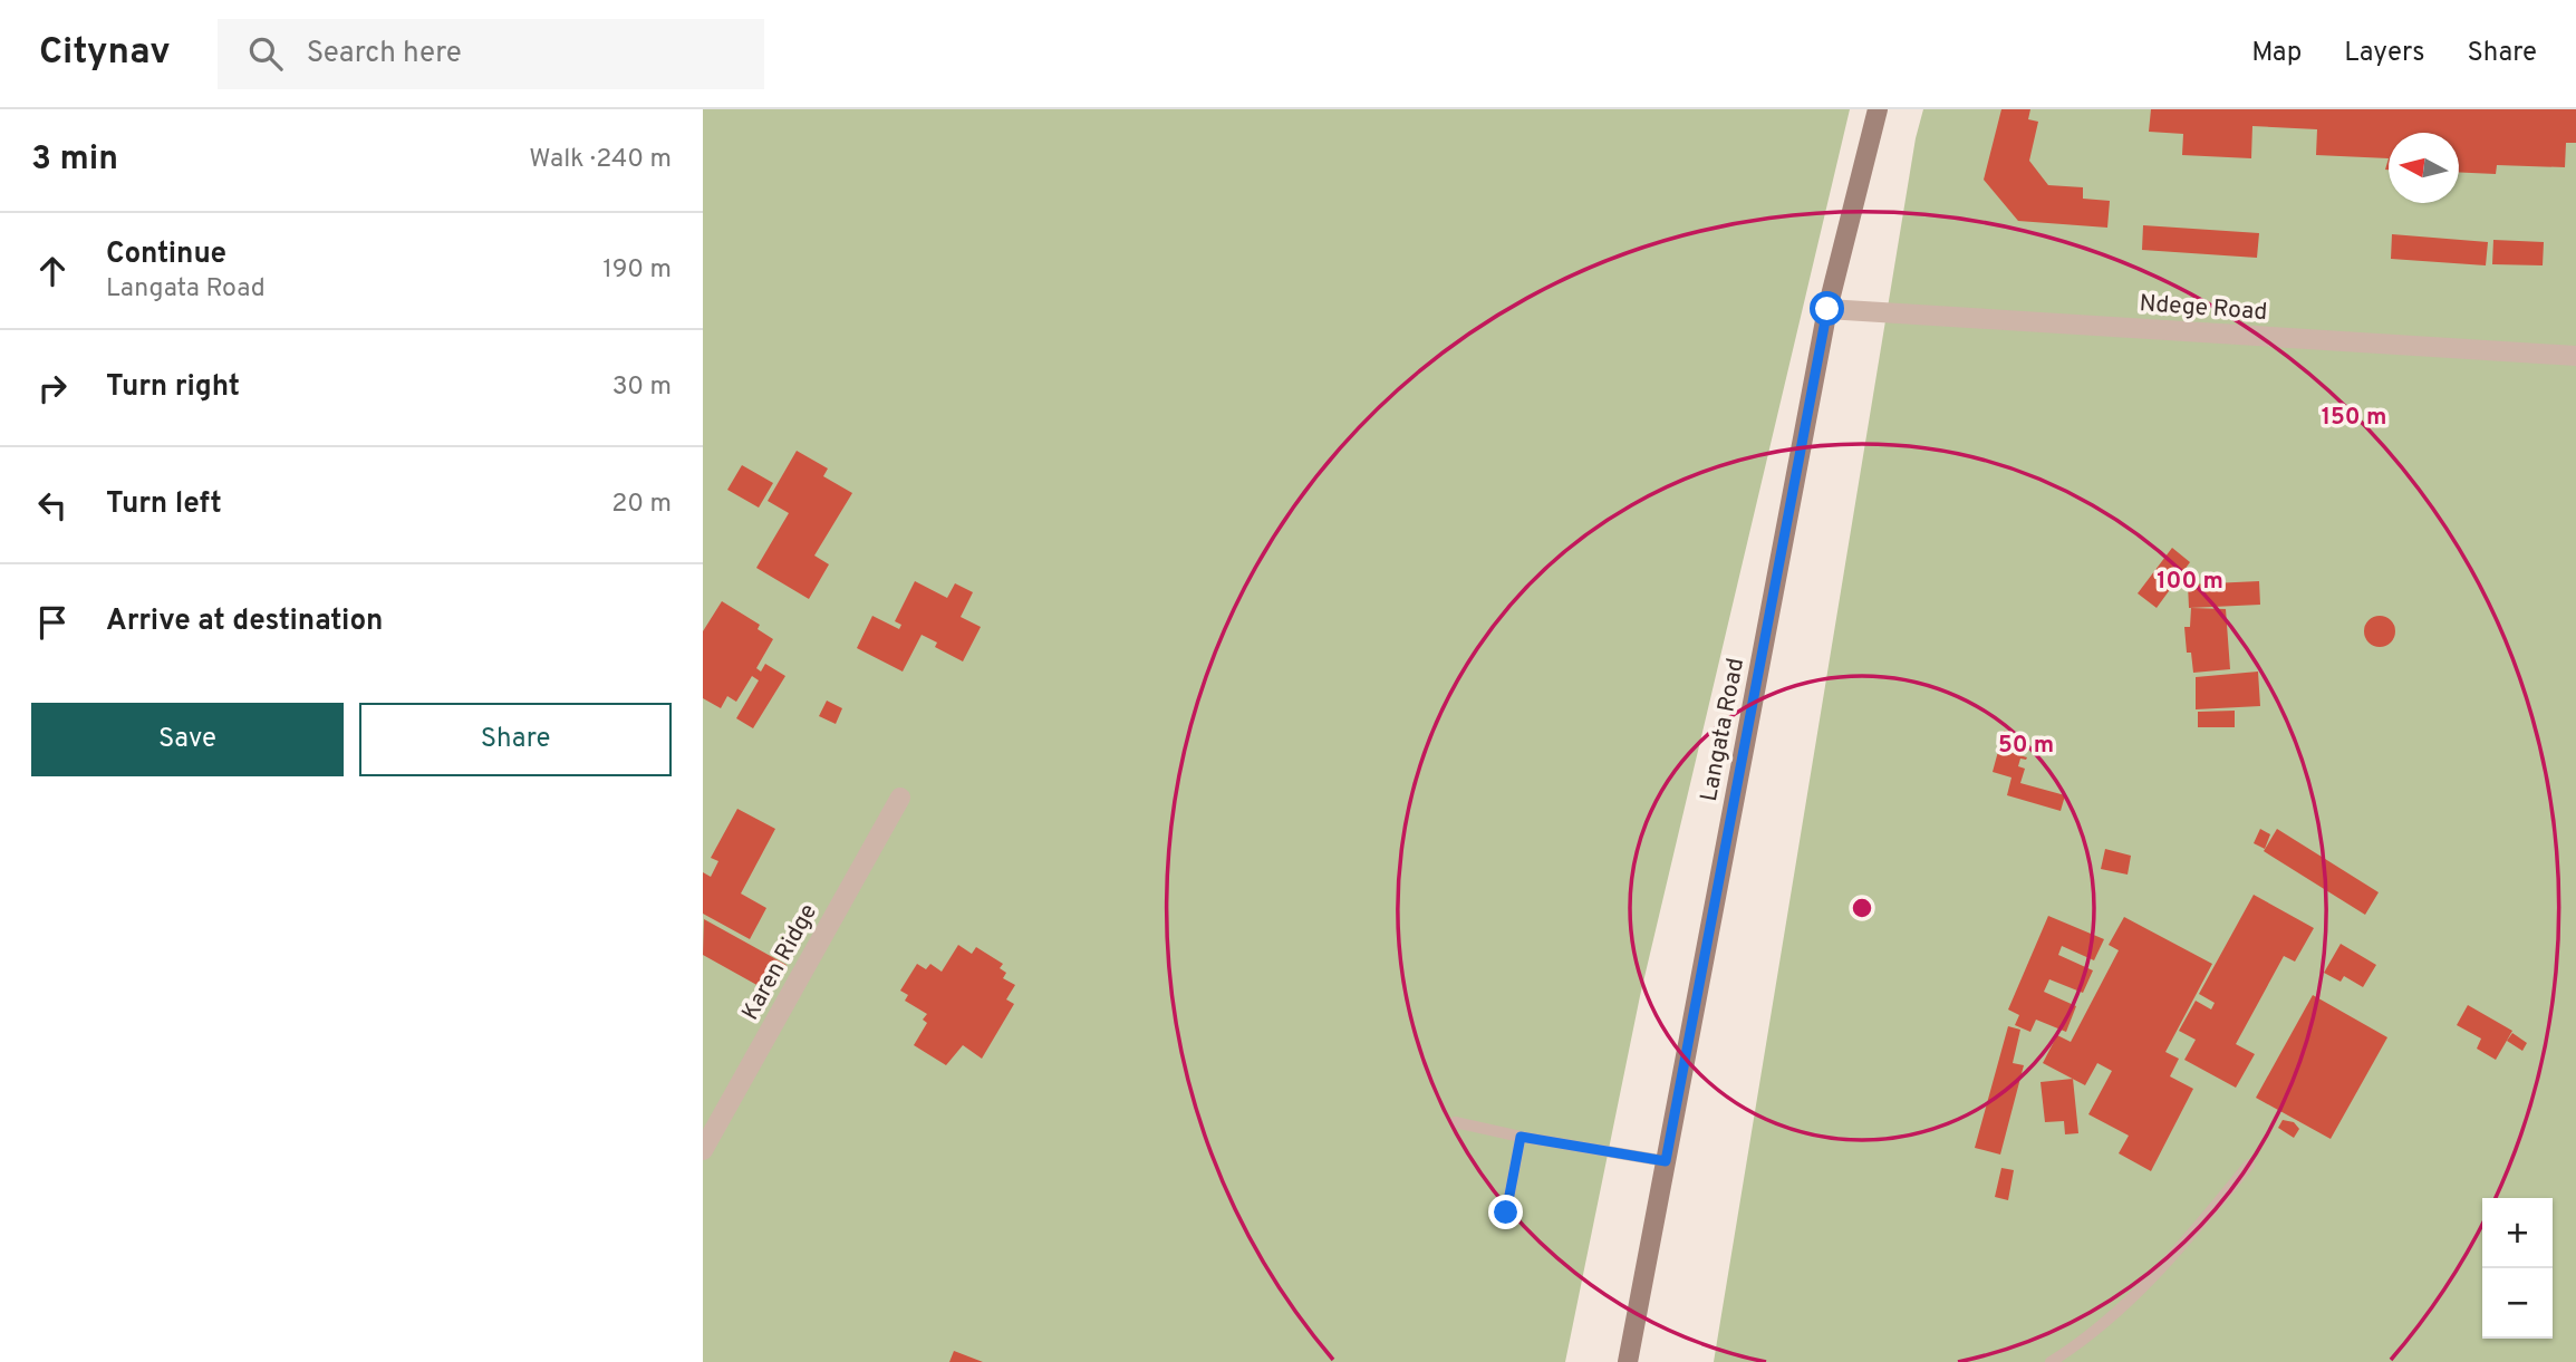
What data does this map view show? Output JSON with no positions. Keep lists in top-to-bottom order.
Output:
{
  "streets": {
    "main road": ["Langata Road"],
    "street": ["Ndege Road", "Karen Ridge"]
  },
  "crossings": [
    ["Ndege Road", "Langata Road"]
  ],
  "north": "left",
  "page": {
    "header": "Citynav",
    "search": "Search here",
    "nav": ["Map", "Layers", "Share"],
    "heading": ["3 min", "Walk · 240 m"],
    "list": [
      ["Continue", "Langata Road", "190 m"],
      ["Turn right", "30 m"],
      ["Turn left", "20 m"],
      "Arrive at destination"
    ],
    "buttons": ["Save", "Share"],
    "map_buttons": ["+", "−"]
  },
  "rings": ["150 m", "100 m", "50 m"]
}
